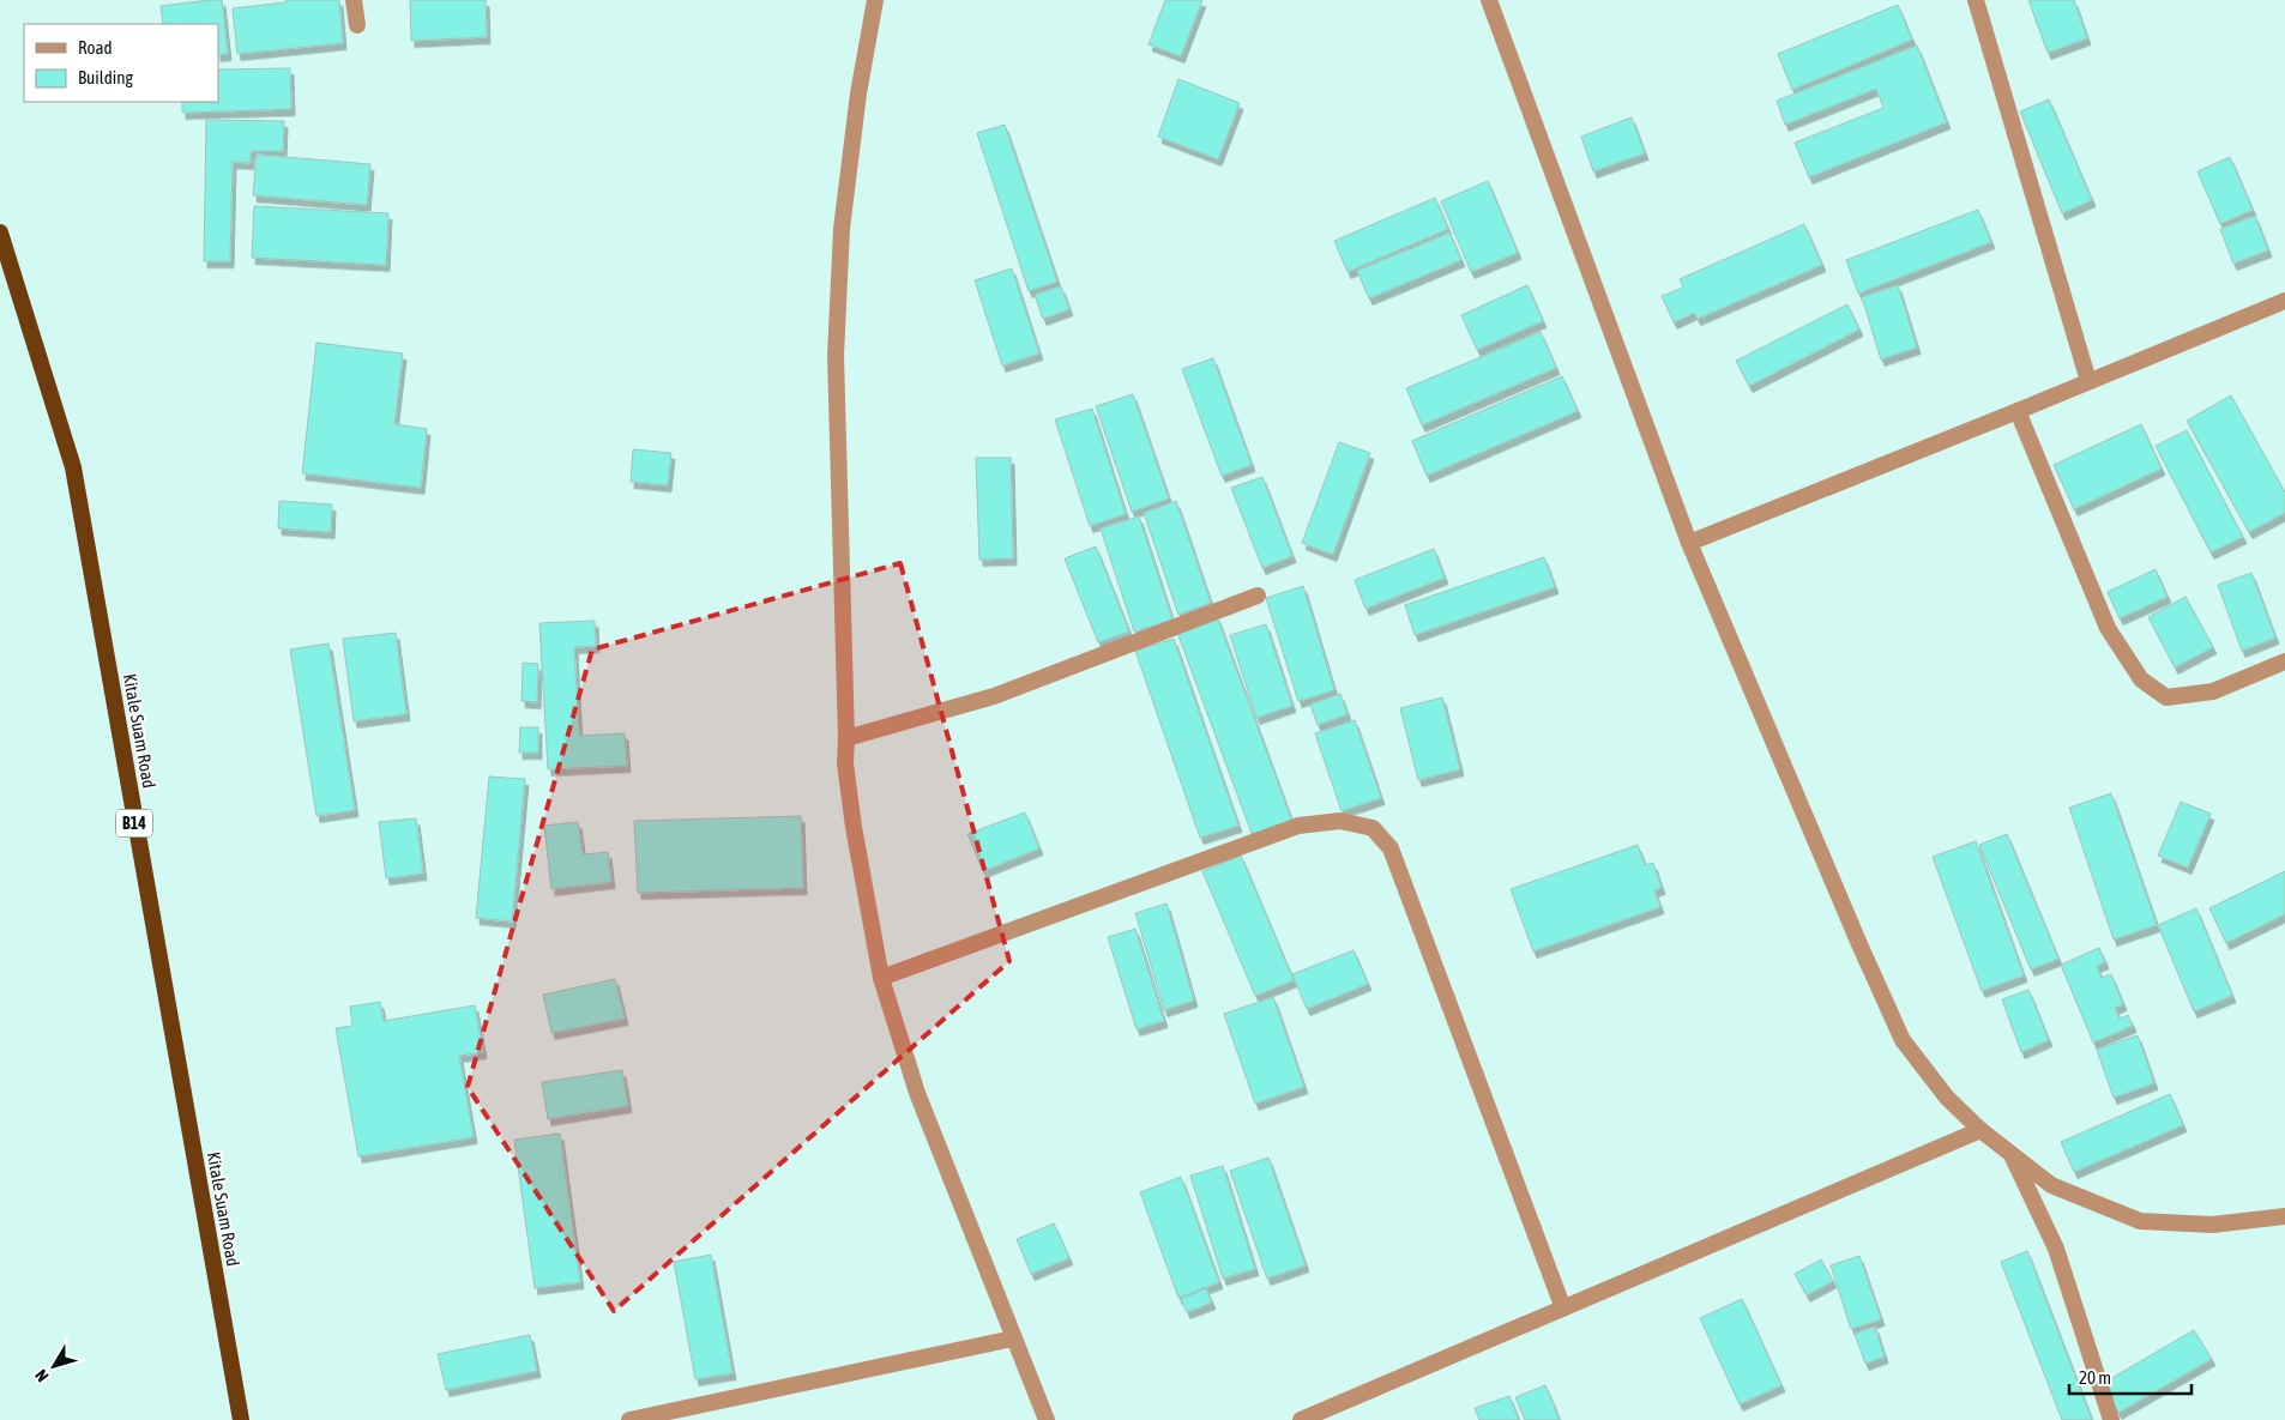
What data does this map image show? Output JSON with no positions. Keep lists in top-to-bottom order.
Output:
{
  "streets": {
    "highway": ["Kitale Suam Road", "B14"]
  },
  "legend": ["Road", "Building"],
  "scale_bar": "20 m",
  "north": "bottom left"
}
